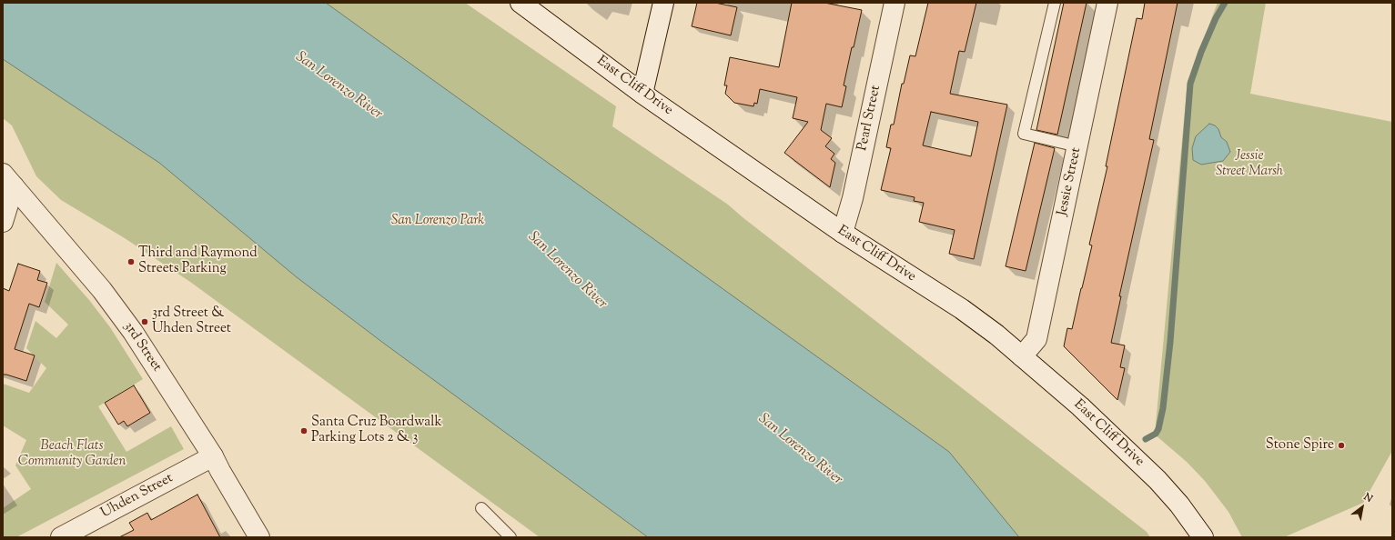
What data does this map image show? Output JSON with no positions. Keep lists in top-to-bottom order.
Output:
{
  "streets": {
    "street": [
      "East Cliff Drive",
      "Pearl Street",
      "Jessie Street",
      "3rd Street",
      "Uhden Street"
    ]
  },
  "crossings": [
    ["East Cliff Drive", "Pearl Street"],
    ["East Cliff Drive", "Jessie Street"],
    ["3rd Street", "Uhden Street"]
  ],
  "water": ["San Lorenzo River"],
  "parks": ["Jessie Street Marsh", "San Lorenzo Park", "Beach Flats Community Garden"],
  "places": [
    "Third and Raymond Streets Parking",
    "3rd Street & Uhden Street",
    "Santa Cruz Boardwalk Parking Lots 2 & 3",
    "Stone Spire"
  ],
  "north": "top right"
}
